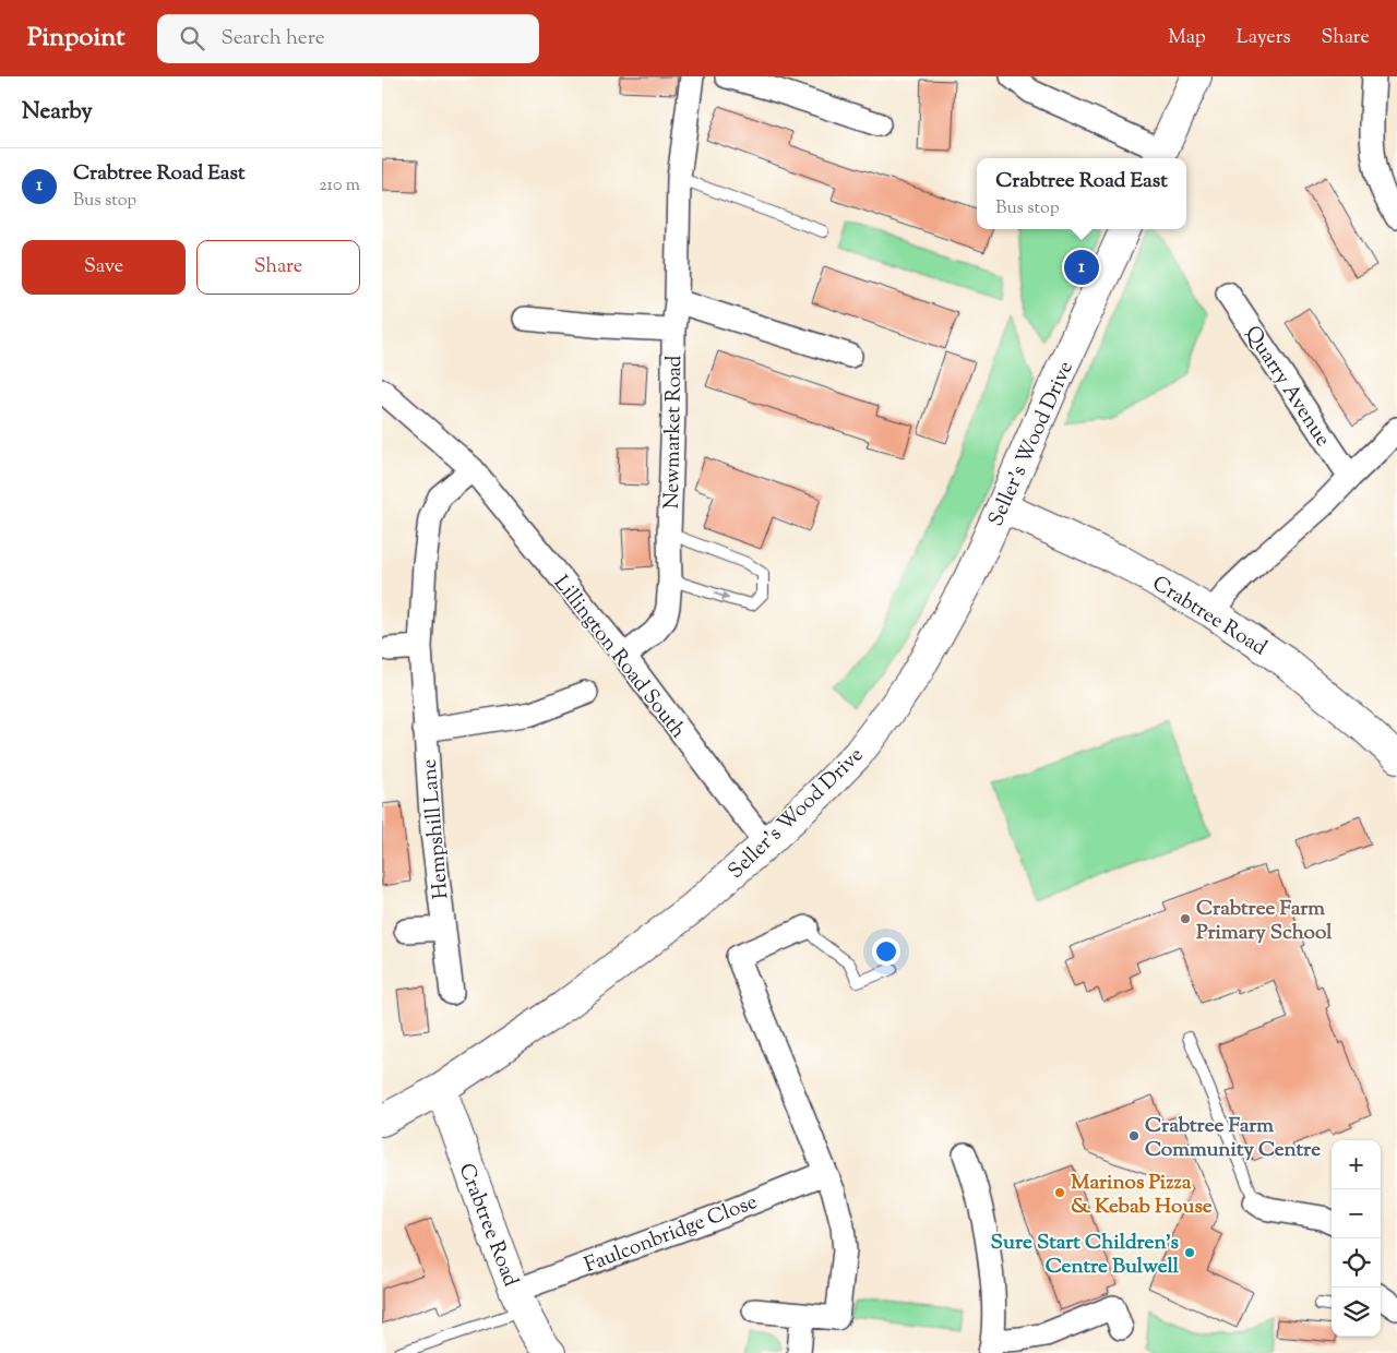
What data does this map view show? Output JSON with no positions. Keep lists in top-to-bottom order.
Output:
{
  "streets": {
    "street": [
      "Quarry Avenue",
      "Newmarket Road",
      "Seller's Wood Drive",
      "Crabtree Road",
      "Lillington Road South",
      "Hempshill Lane",
      "Faulconbridge Close"
    ]
  },
  "crossings": [
    ["Newmarket Road", "Lillington Road South"],
    ["Seller's Wood Drive", "Crabtree Road"],
    ["Seller's Wood Drive", "Lillington Road South"],
    ["Crabtree Road", "Faulconbridge Close"],
    ["Lillington Road South", "Hempshill Lane"]
  ],
  "places": [
    "Crabtree Farm Primary School",
    "Crabtree Farm Community Centre",
    "Marinos Pizza & Kebab House",
    "Sure Start Children's Centre Bulwell"
  ],
  "page": {
    "header": "Pinpoint",
    "search": "Search here",
    "nav": ["Map", "Layers", "Share"],
    "heading": "Nearby",
    "list": [
      {
        "mark": "1",
        "name": "Crabtree Road East",
        "note": "Bus stop",
        "value": "210 m"
      }
    ],
    "popup": ["Crabtree Road East", "Bus stop"],
    "buttons": ["Save", "Share"],
    "pins": "1",
    "map_buttons": ["+", "−"]
  }
}
